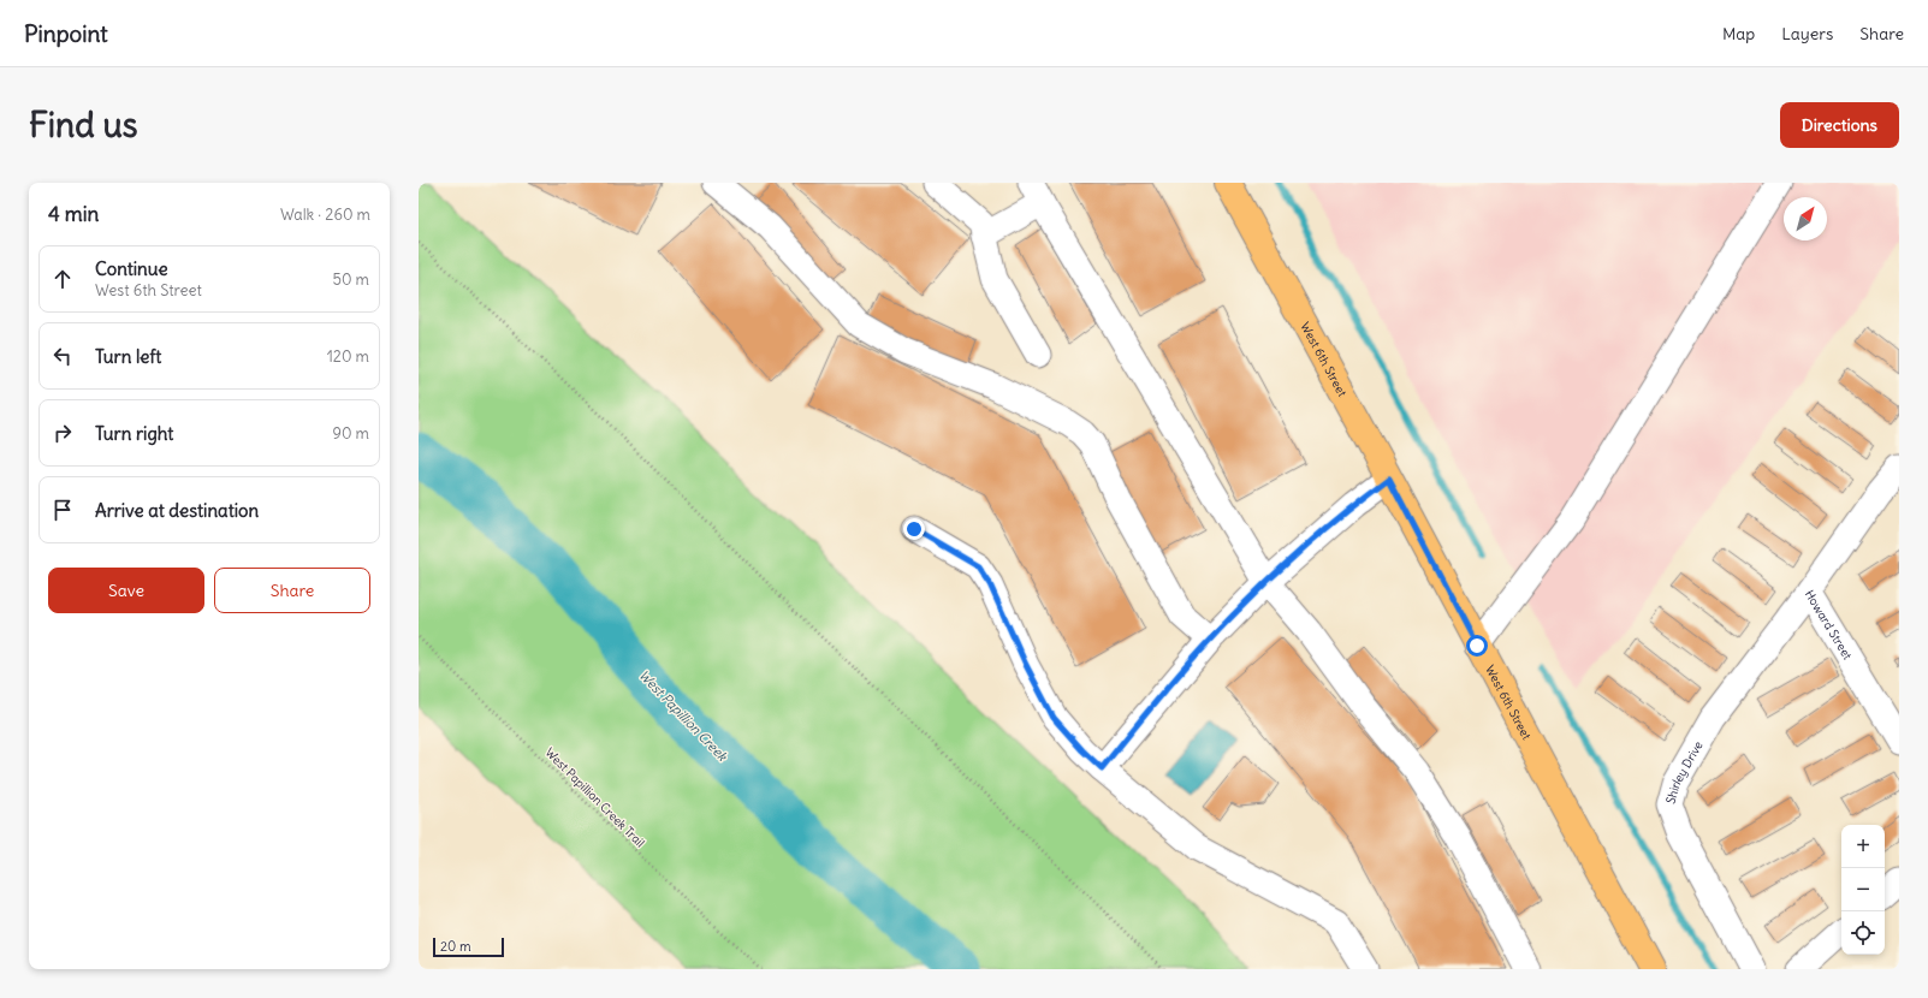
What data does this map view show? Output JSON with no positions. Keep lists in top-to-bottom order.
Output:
{
  "streets": {
    "main road": ["West 6th Street"],
    "street": ["Howard Street", "Shirley Drive"],
    "path": ["West Papillion Creek Trail"]
  },
  "crossings": [
    ["Howard Street", "Shirley Drive"]
  ],
  "water": ["West Papillion Creek"],
  "scale_bar": "20 m",
  "north": "top right",
  "page": {
    "header": "Pinpoint",
    "nav": ["Map", "Layers", "Share"],
    "buttons": [
      "Directions",
      ["Save", "Share"]
    ],
    "title": "Find us",
    "heading": ["4 min", "Walk · 260 m"],
    "list": [
      ["Continue", "West 6th Street", "50 m"],
      ["Turn left", "120 m"],
      ["Turn right", "90 m"],
      "Arrive at destination"
    ],
    "map_buttons": ["+", "−"],
    "scale": "20 m"
  }
}
